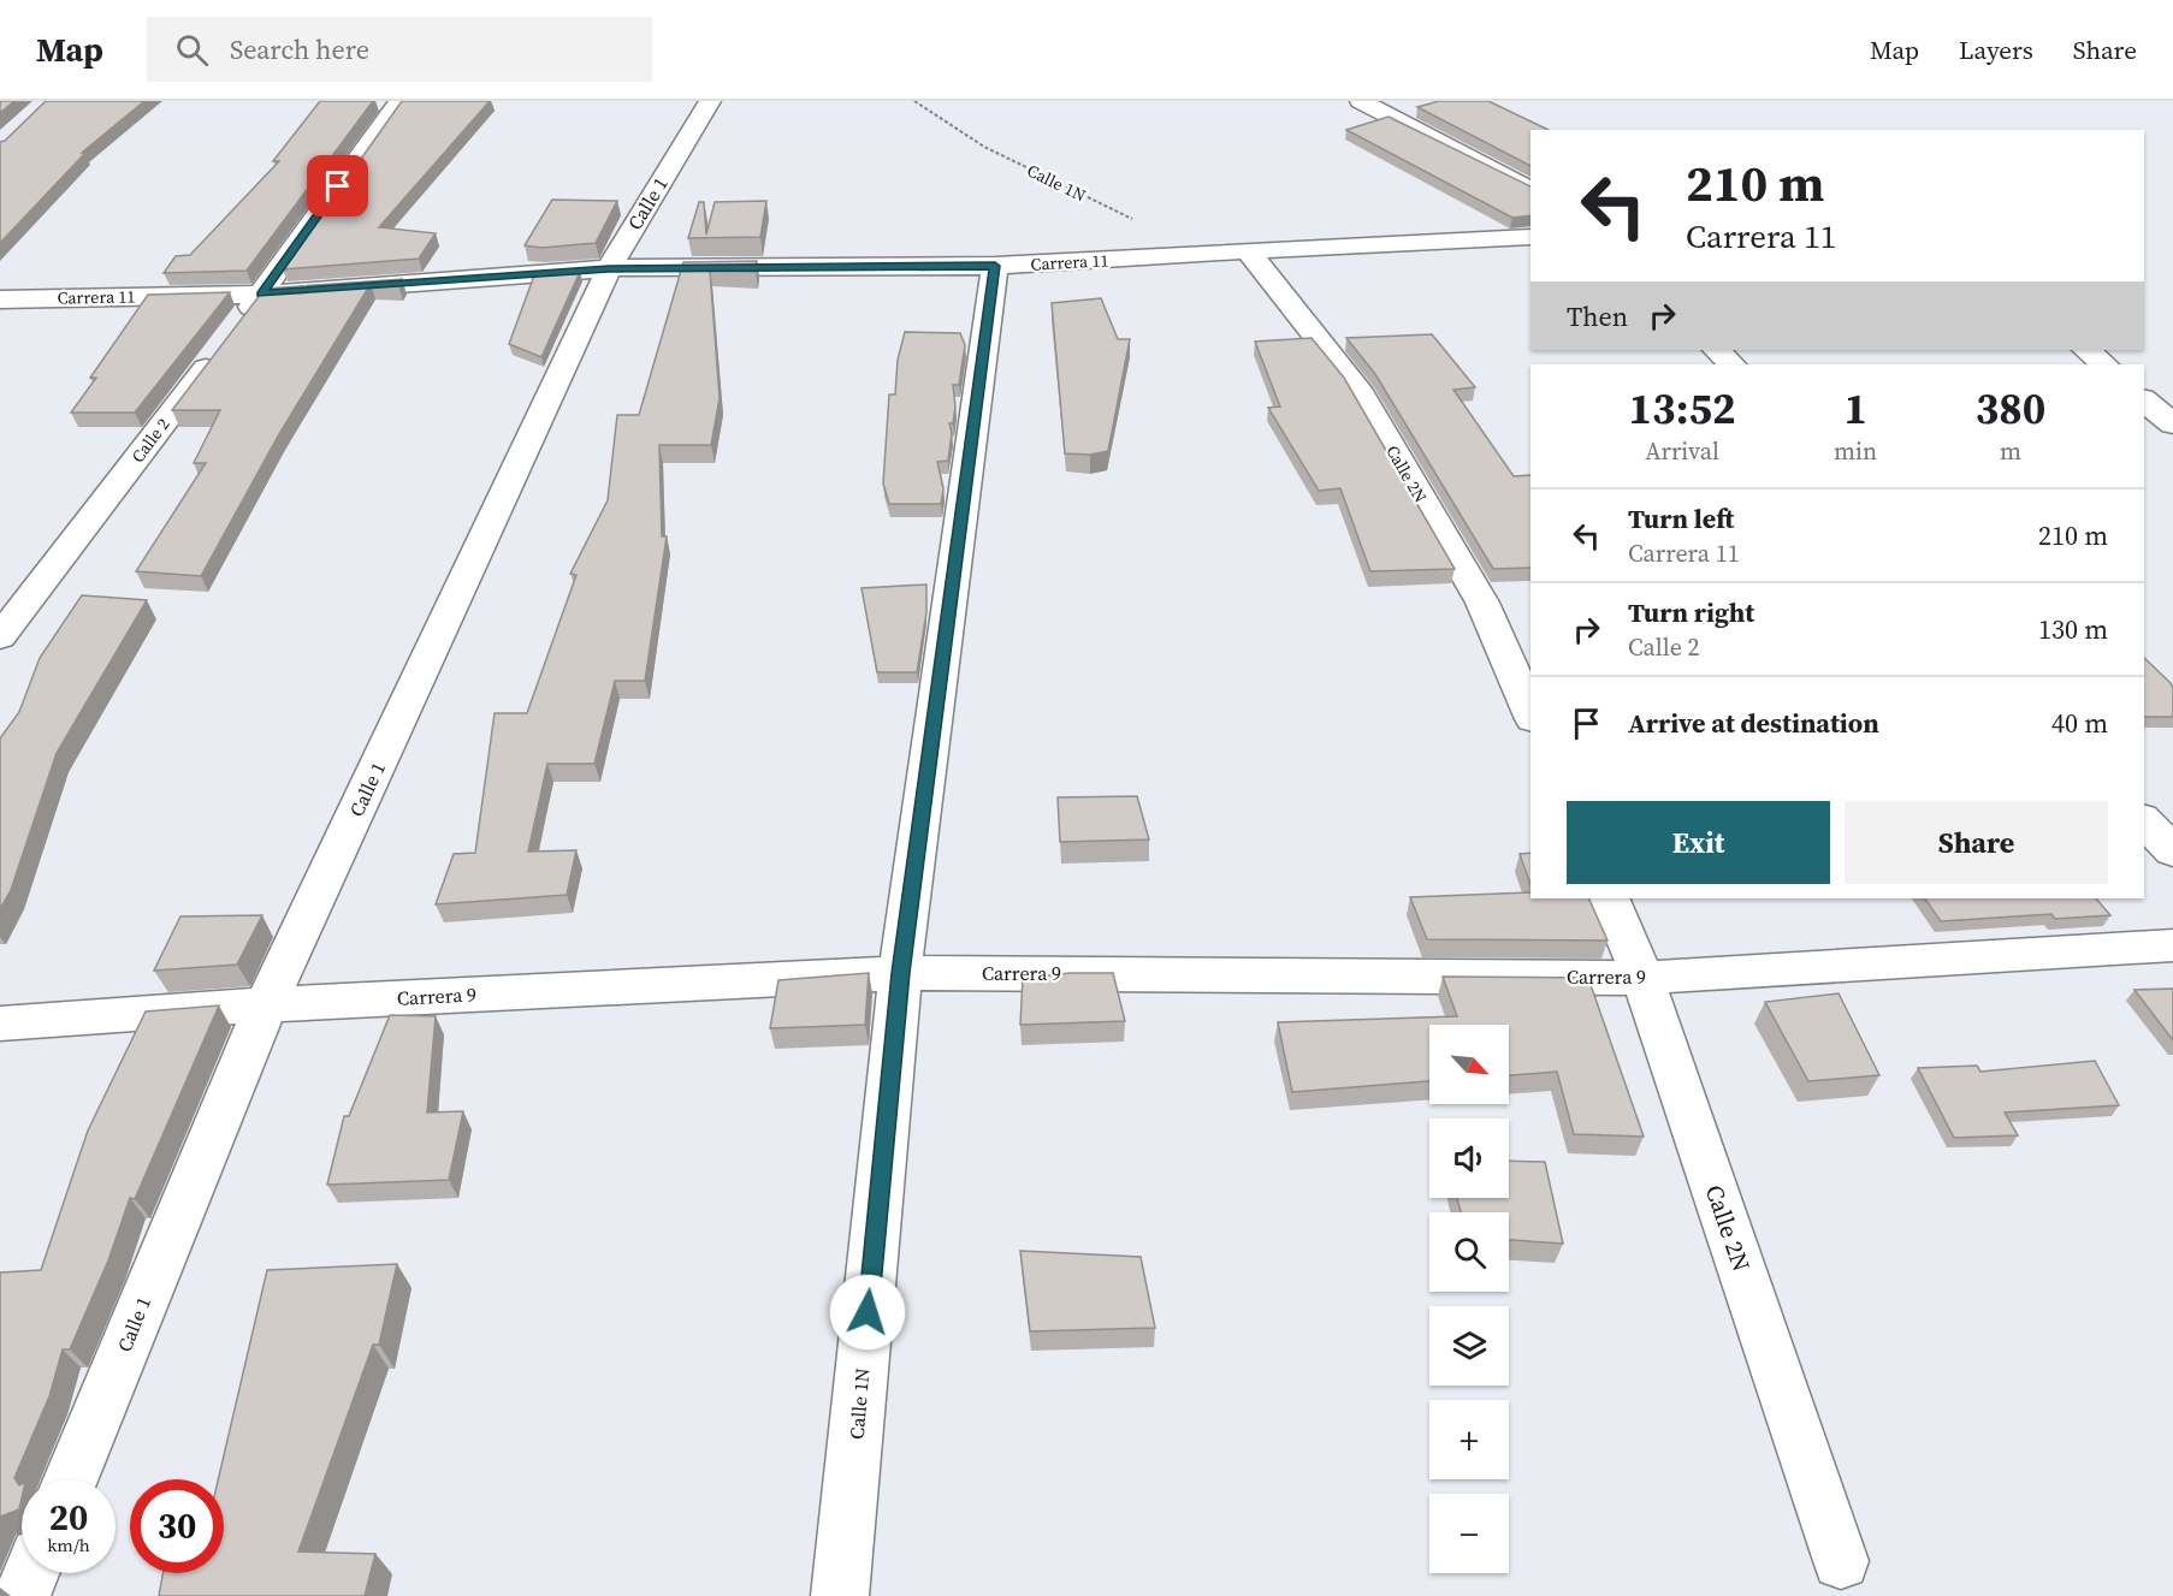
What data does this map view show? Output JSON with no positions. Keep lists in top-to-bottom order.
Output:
{
  "streets": {
    "street": [
      "Calle 1N",
      "Calle 1",
      "Carrera 11",
      "Calle 2",
      "Calle 2N",
      "Carrera 9"
    ]
  },
  "crossings": [
    ["Calle 1N", "Carrera 11"],
    ["Calle 1N", "Carrera 9"],
    ["Calle 1", "Carrera 11"],
    ["Calle 1", "Carrera 9"],
    ["Carrera 11", "Calle 2N"],
    ["Calle 2N", "Carrera 9"]
  ],
  "north": "bottom right",
  "page": {
    "header": "Map",
    "search": "Search here",
    "nav": ["Map", "Layers", "Share"],
    "turn": ["210 m", "Carrera 11"],
    "then": "Then",
    "eta": [
      "13:52",
      "Arrival",
      "1",
      "min",
      "380",
      "m"
    ],
    "list": [
      {
        "name": "Turn left",
        "note": "Carrera 11",
        "value": "210 m"
      },
      {
        "name": "Turn right",
        "note": "Calle 2",
        "value": "130 m"
      },
      {
        "name": "Arrive at destination",
        "value": "40 m"
      }
    ],
    "buttons": ["Exit", "Share"],
    "map_buttons": ["+", "−"],
    "speed": "20 km/h",
    "limit": "30"
  }
}
